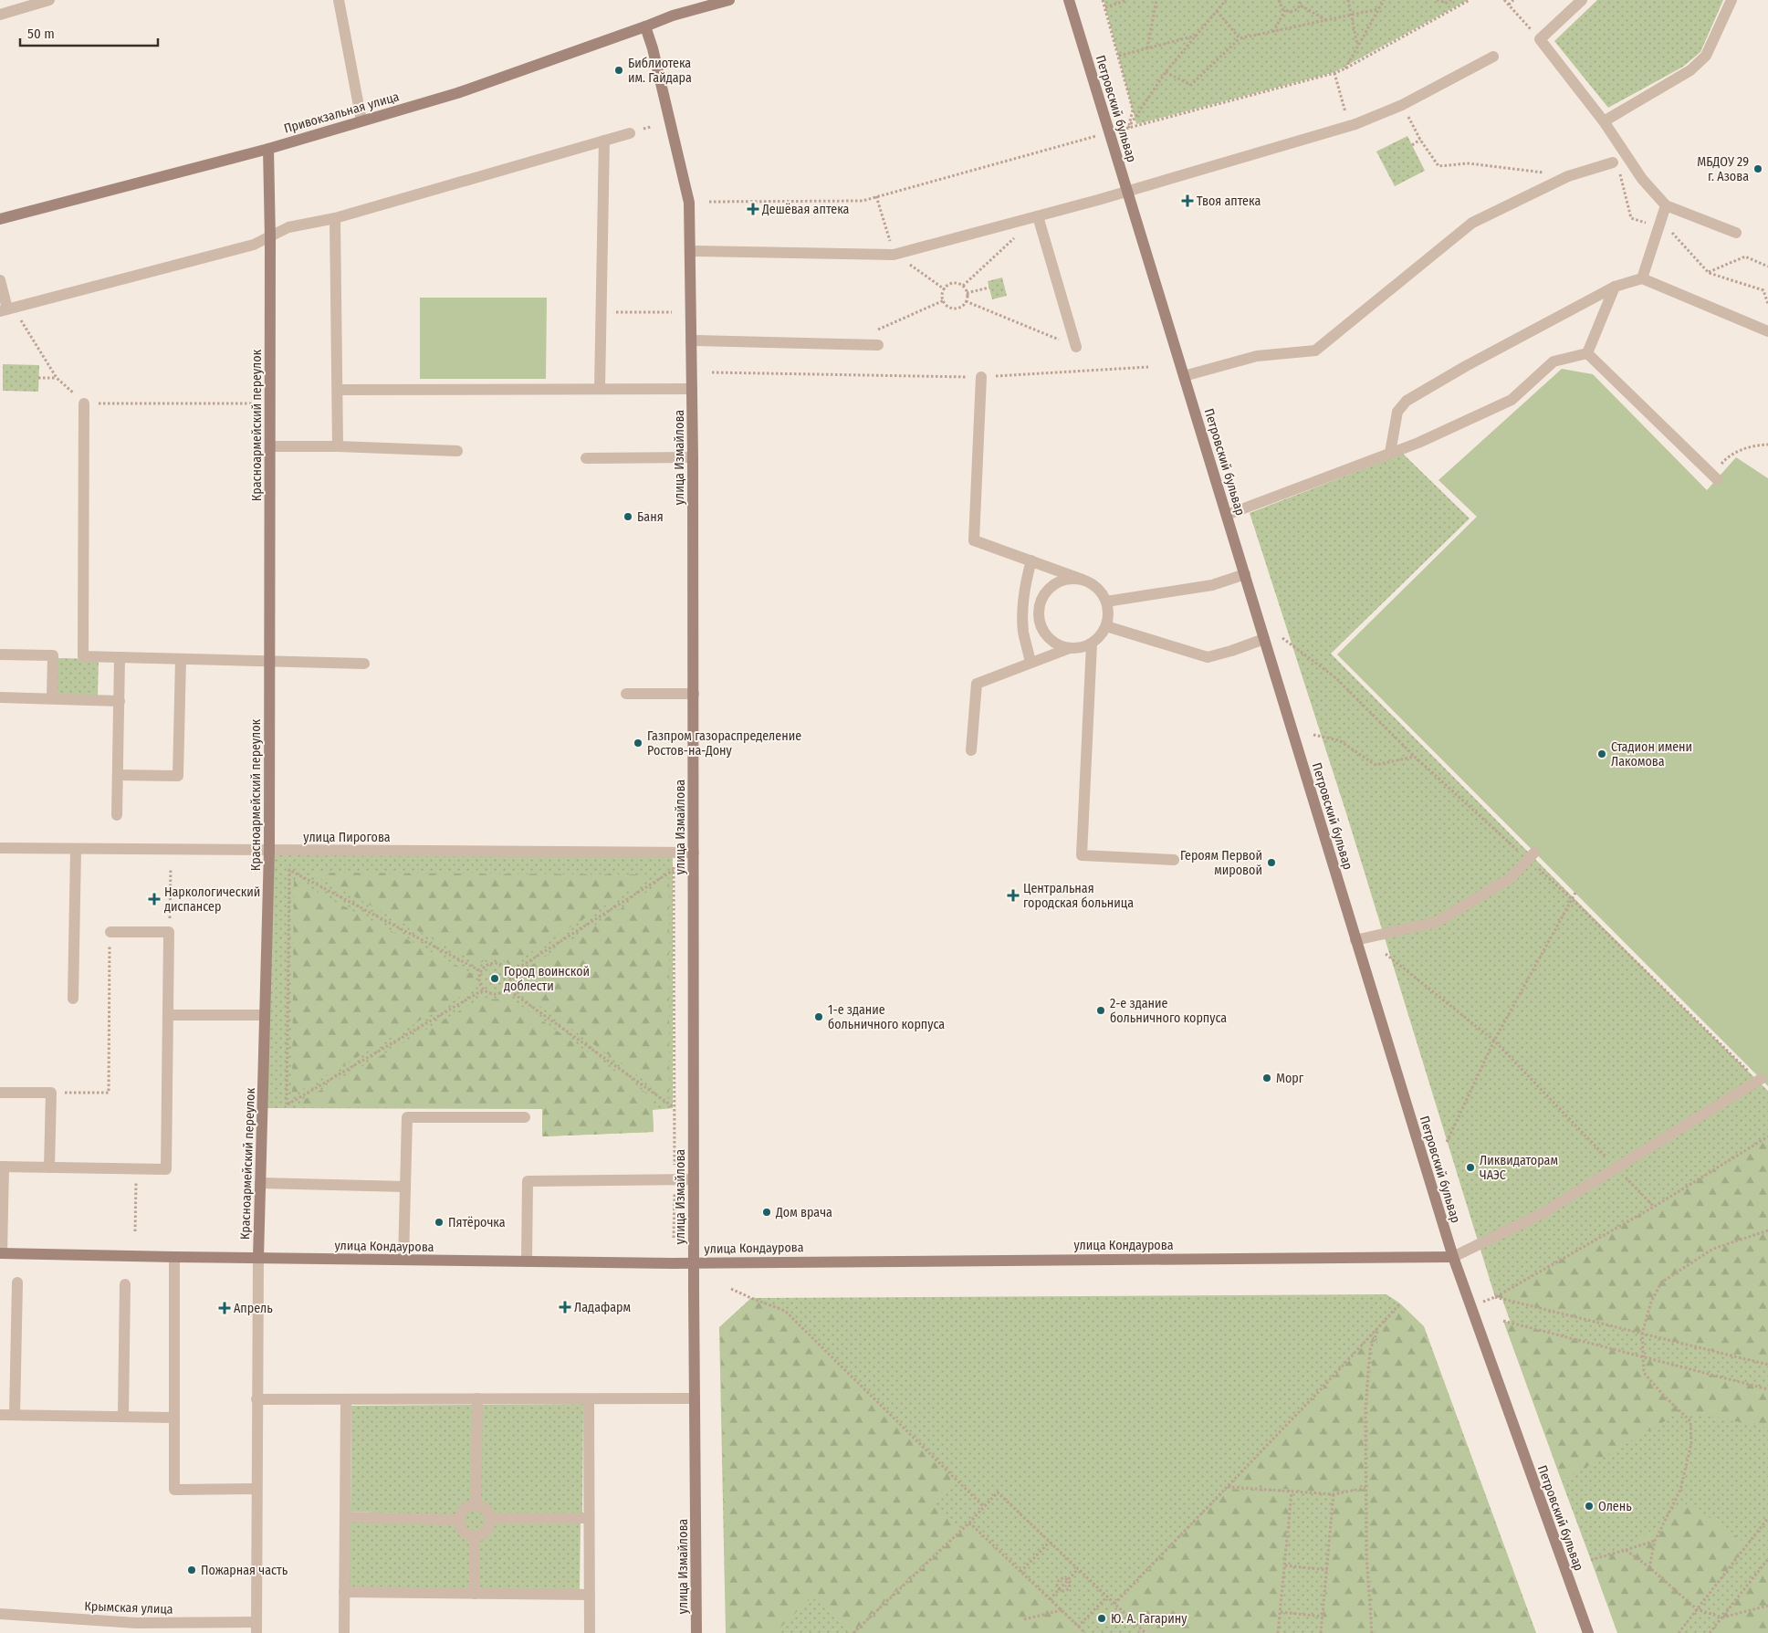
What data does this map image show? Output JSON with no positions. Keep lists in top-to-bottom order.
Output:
{
  "streets": {
    "street": [
      "Петровский бульвар",
      "Привокзальная улица",
      "Красноармейский переулок",
      "улица Измайлова",
      "улица Пирогова",
      "улица Кондаурова",
      "Крымская улица"
    ]
  },
  "crossings": [
    ["Петровский бульвар", "улица Кондаурова"],
    ["Привокзальная улица", "Красноармейский переулок"],
    ["Привокзальная улица", "улица Измайлова"],
    ["Красноармейский переулок", "улица Пирогова"],
    ["Красноармейский переулок", "улица Кондаурова"],
    ["Красноармейский переулок", "Крымская улица"],
    ["улица Измайлова", "улица Пирогова"],
    ["улица Измайлова", "улица Кондаурова"]
  ],
  "places": {
    "other": [
      "Библиотека им. Гайдара",
      "МБДОУ 29 г. Азова",
      "Баня",
      "Газпром газораспределение Ростов-на-Дону",
      "Стадион имени Лакомова",
      "Героям Первой мировой",
      "Город воинской доблести",
      "2-е здание больничного корпуса",
      "1-е здание больничного корпуса",
      "Морг",
      "Ликвидаторам ЧАЭС",
      "Дом врача",
      "Пятёрочка",
      "Олень",
      "Пожарная часть",
      "Ю. А. Гагарину"
    ],
    "health": [
      "Твоя аптека",
      "Дешёвая аптека",
      "Центральная городская больница",
      "Наркологический диспансер",
      "Ладафарм",
      "Апрель"
    ]
  },
  "scale_bar": "50 m"
}
